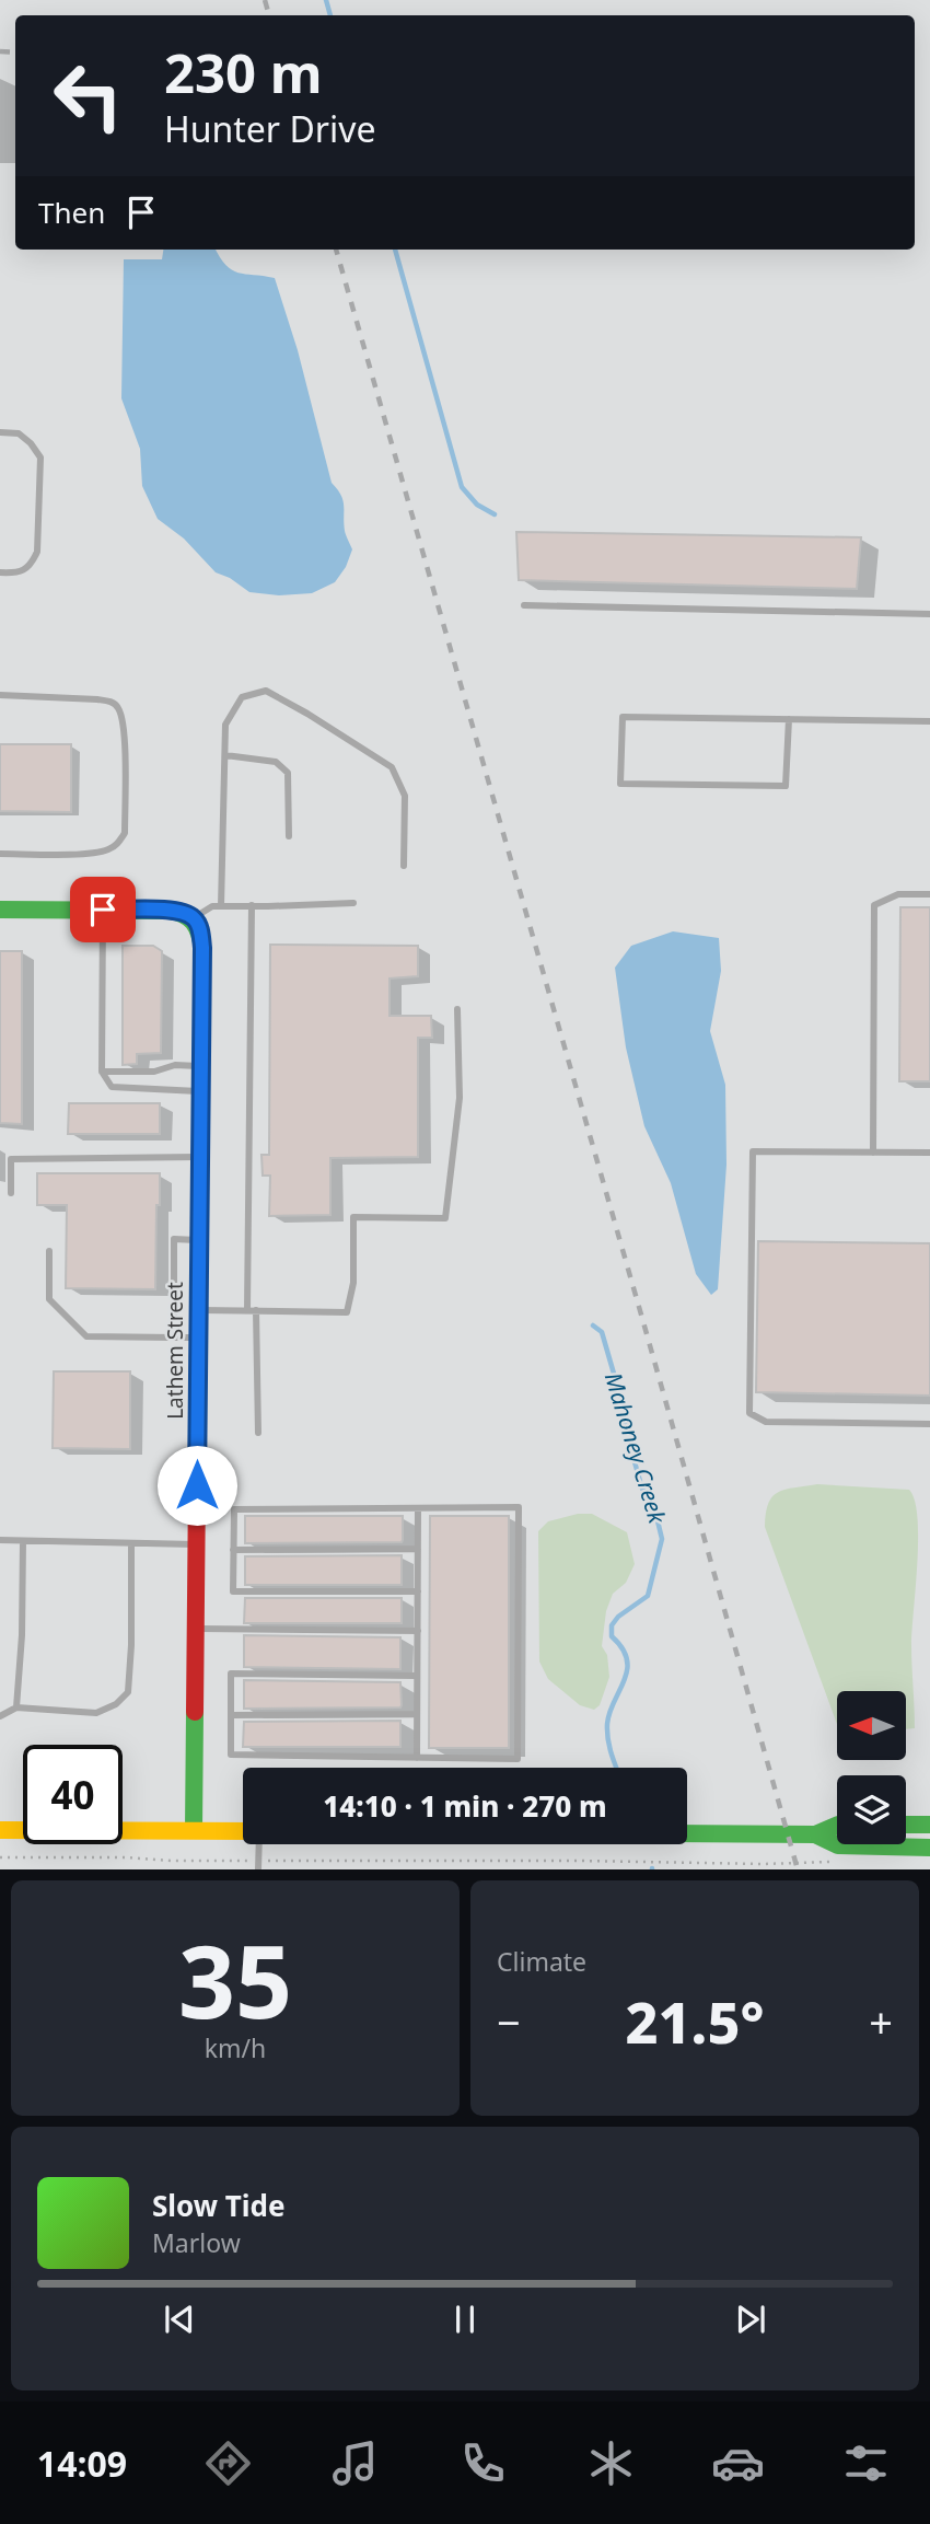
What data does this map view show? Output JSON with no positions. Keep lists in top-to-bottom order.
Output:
{
  "streets": {
    "street": ["Lathem Street"]
  },
  "water": ["Mahoney Creek"],
  "north": "left",
  "page": {
    "turn": ["230 m", "Hunter Drive"],
    "then": "Then",
    "limit": "40",
    "trip": "14:10 · 1 min · 270 m",
    "tile": [
      ["35", "km/h"],
      "Climate"
    ],
    "heat": ["−", "21.5°", "+"],
    "song": ["Slow Tide", "Marlow"],
    "tabs": "14:09"
  }
}
